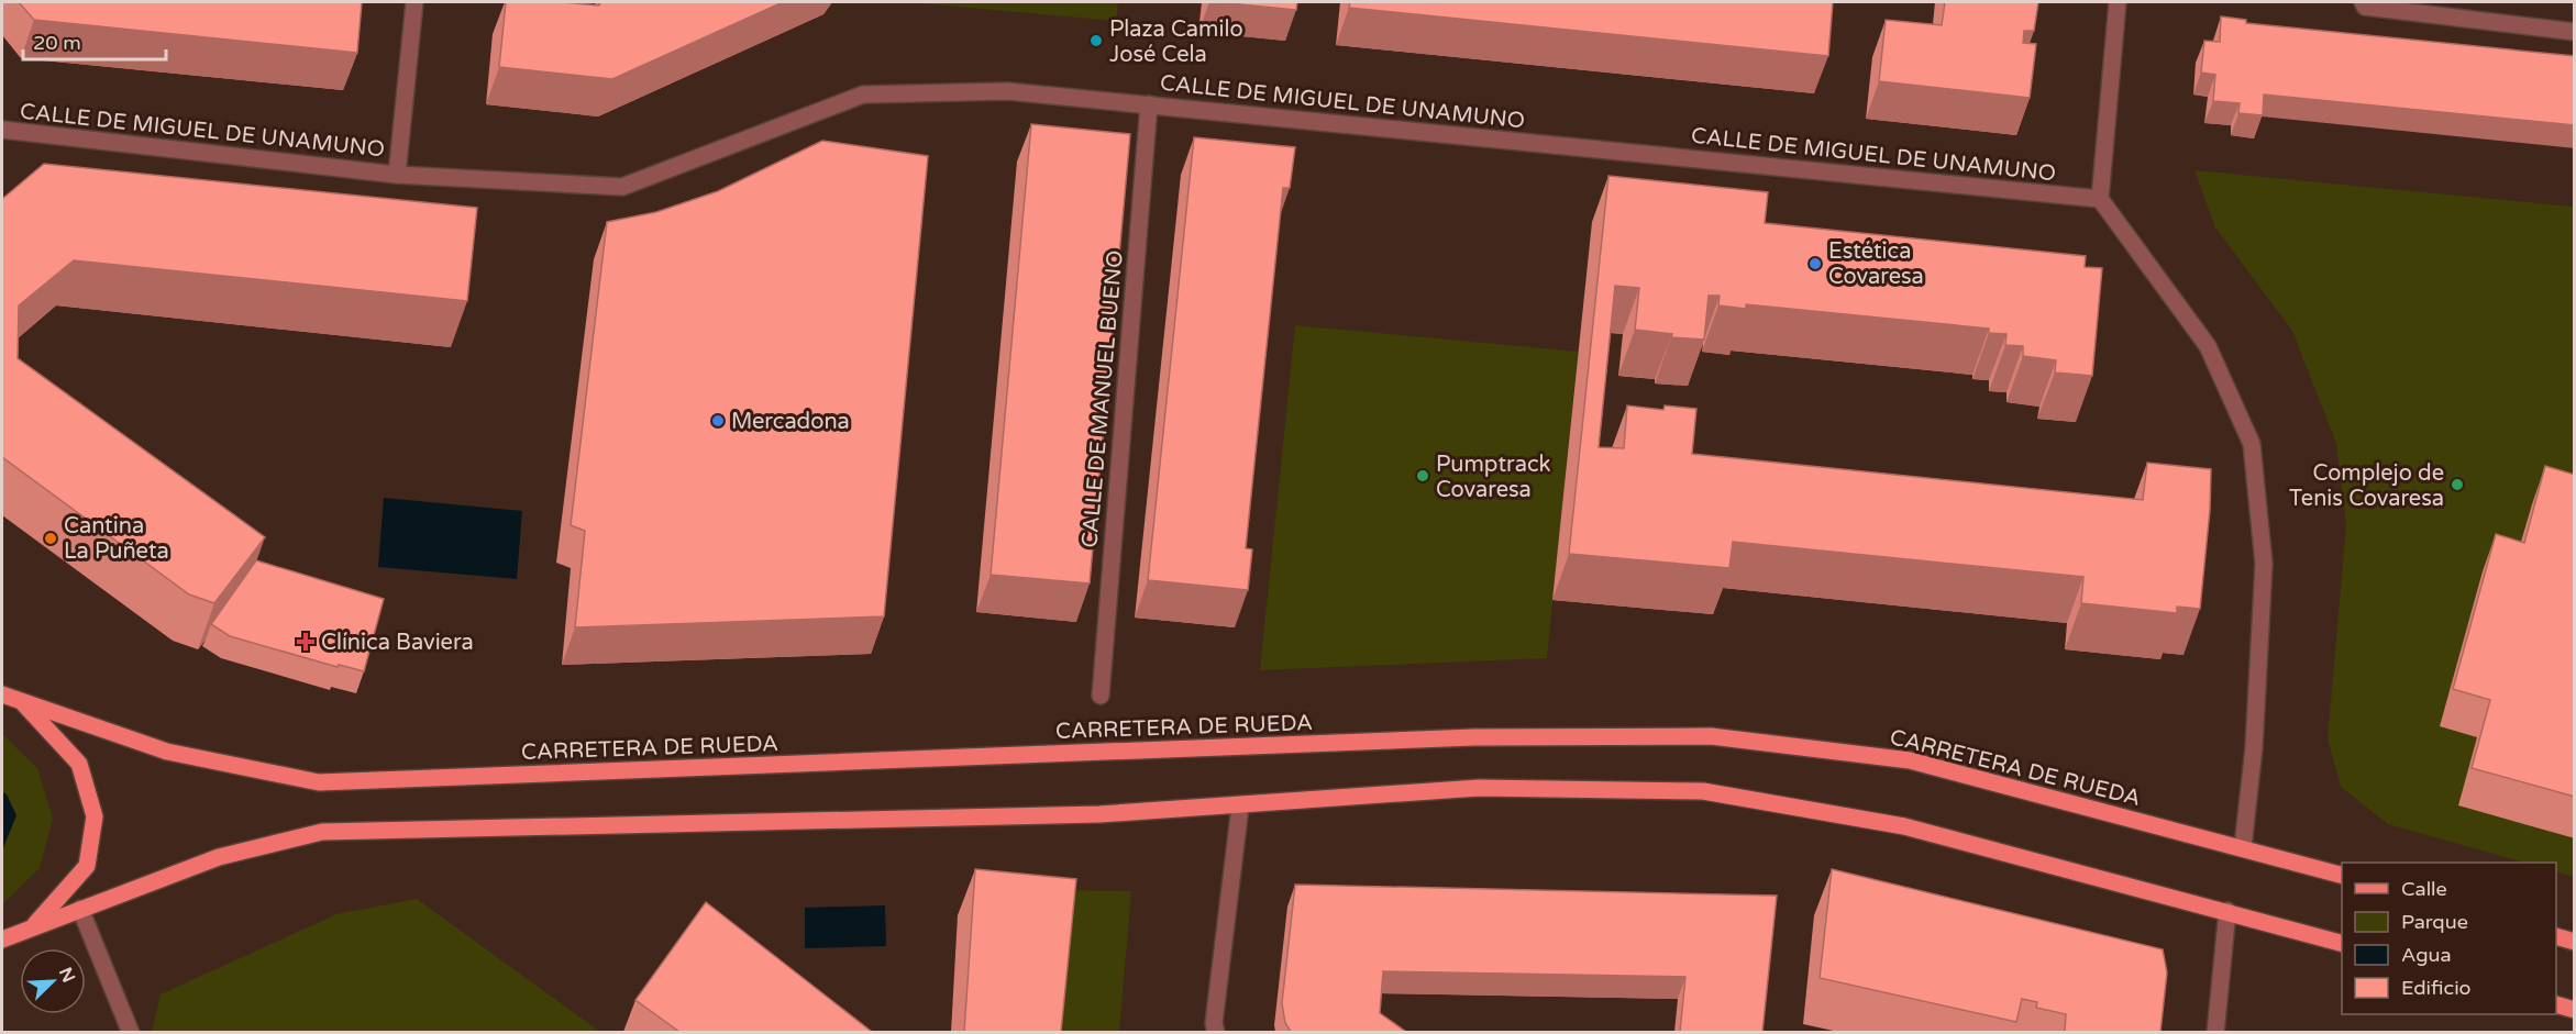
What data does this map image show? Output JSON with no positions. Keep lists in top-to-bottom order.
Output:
{
  "streets": {
    "main road": ["CARRETERA DE RUEDA"],
    "street": ["CALLE DE MIGUEL DE UNAMUNO", "CALLE DE MANUEL BUENO"]
  },
  "crossings": [
    ["CALLE DE MIGUEL DE UNAMUNO", "CALLE DE MANUEL BUENO"]
  ],
  "places": {
    "other": [
      "Plaza Camilo José Cela",
      "Estética Covaresa",
      "Mercadona",
      "Pumptrack Covaresa",
      "Complejo de Tenis Covaresa",
      "Cantina La Puñeta"
    ],
    "health": ["Clínica Baviera"]
  },
  "legend": [
    "Calle",
    "Parque",
    "Agua",
    "Edificio"
  ],
  "scale_bar": "20 m",
  "north": "top right"
}
